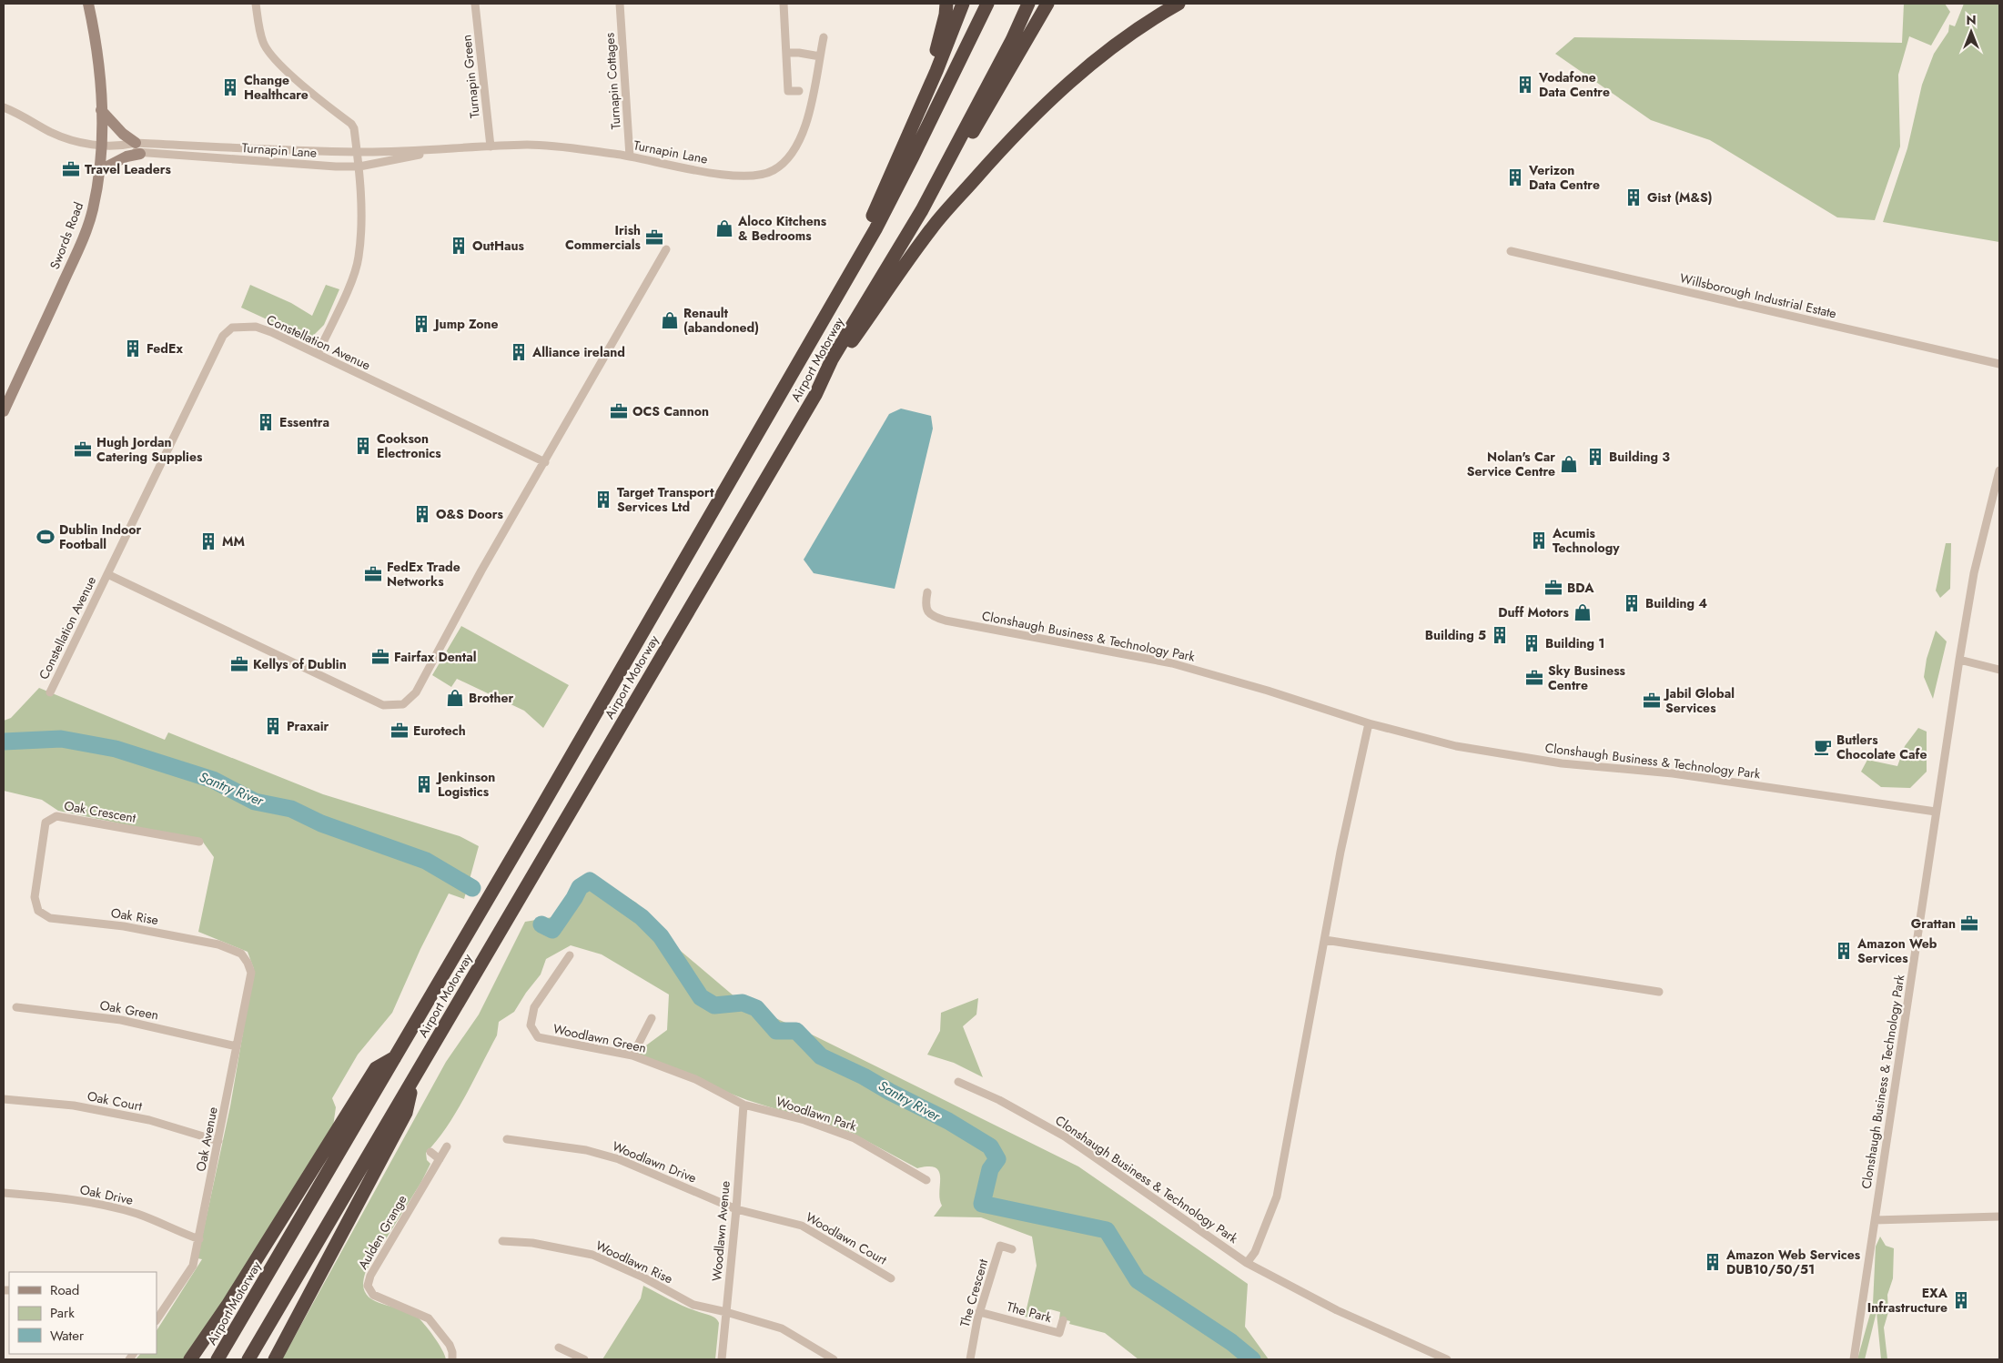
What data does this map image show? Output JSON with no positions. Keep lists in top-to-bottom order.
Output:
{
  "streets": {
    "highway": ["Airport Motorway"],
    "main road": ["Swords Road"],
    "street": [
      "Turnapin Green",
      "Turnapin Cottages",
      "Turnapin Lane",
      "Willsborough Industrial Estate",
      "Constellation Avenue",
      "Clonshaugh Business & Technology Park",
      "Oak Crescent",
      "Oak Rise",
      "Oak Green",
      "Woodlawn Green",
      "Oak Court",
      "Woodlawn Park",
      "Oak Avenue",
      "Woodlawn Drive",
      "Oak Drive",
      "Woodlawn Avenue",
      "Aulden Grange",
      "Woodlawn Court",
      "Woodlawn Rise",
      "The Crescent",
      "The Park"
    ]
  },
  "crossings": [
    ["Turnapin Green", "Turnapin Lane"],
    ["Turnapin Cottages", "Turnapin Lane"],
    ["Turnapin Lane", "Swords Road"],
    ["Oak Crescent", "Oak Rise"],
    ["Oak Rise", "Oak Avenue"],
    ["Oak Green", "Oak Avenue"],
    ["Woodlawn Green", "Woodlawn Park"],
    ["Woodlawn Green", "Woodlawn Avenue"],
    ["Oak Court", "Oak Avenue"],
    ["Woodlawn Park", "Woodlawn Avenue"],
    ["Oak Avenue", "Oak Drive"],
    ["Woodlawn Drive", "Woodlawn Avenue"],
    ["Woodlawn Drive", "Woodlawn Court"],
    ["Woodlawn Avenue", "Woodlawn Court"],
    ["Woodlawn Avenue", "Woodlawn Rise"],
    ["The Crescent", "The Park"]
  ],
  "water": ["Santry River"],
  "places": {
    "building": [
      "Vodafone Data Centre",
      "Change Healthcare",
      "Verizon Data Centre",
      "Gist (M&S)",
      "OutHaus",
      "Jump Zone",
      "FedEx",
      "Alliance ireland",
      "Essentra",
      "Cookson Electronics",
      "Building 3",
      "Target Transport Services Ltd",
      "O&S Doors",
      "Acumis Technology",
      "MM",
      "Building 4",
      "Building 5",
      "Building 1",
      "Praxair",
      "Jenkinson Logistics",
      "Amazon Web Services",
      "Amazon Web Services DUB10/50/51",
      "EXA Infrastructure"
    ],
    "office": [
      "Travel Leaders",
      "Irish Commercials",
      "OCS Cannon",
      "Hugh Jordan Catering Supplies",
      "FedEx Trade Networks",
      "BDA",
      "Fairfax Dental",
      "Kellys of Dublin",
      "Sky Business Centre",
      "Jabil Global Services",
      "Eurotech",
      "Grattan"
    ],
    "shop": [
      "Aloco Kitchens & Bedrooms",
      "Renault (abandoned)",
      "Nolan's Car Service Centre",
      "Duff Motors",
      "Brother"
    ],
    "sports": ["Dublin Indoor Football"],
    "cafe": ["Butlers Chocolate Cafe"]
  },
  "legend": ["Road", "Park", "Water"],
  "north": "top"
}
